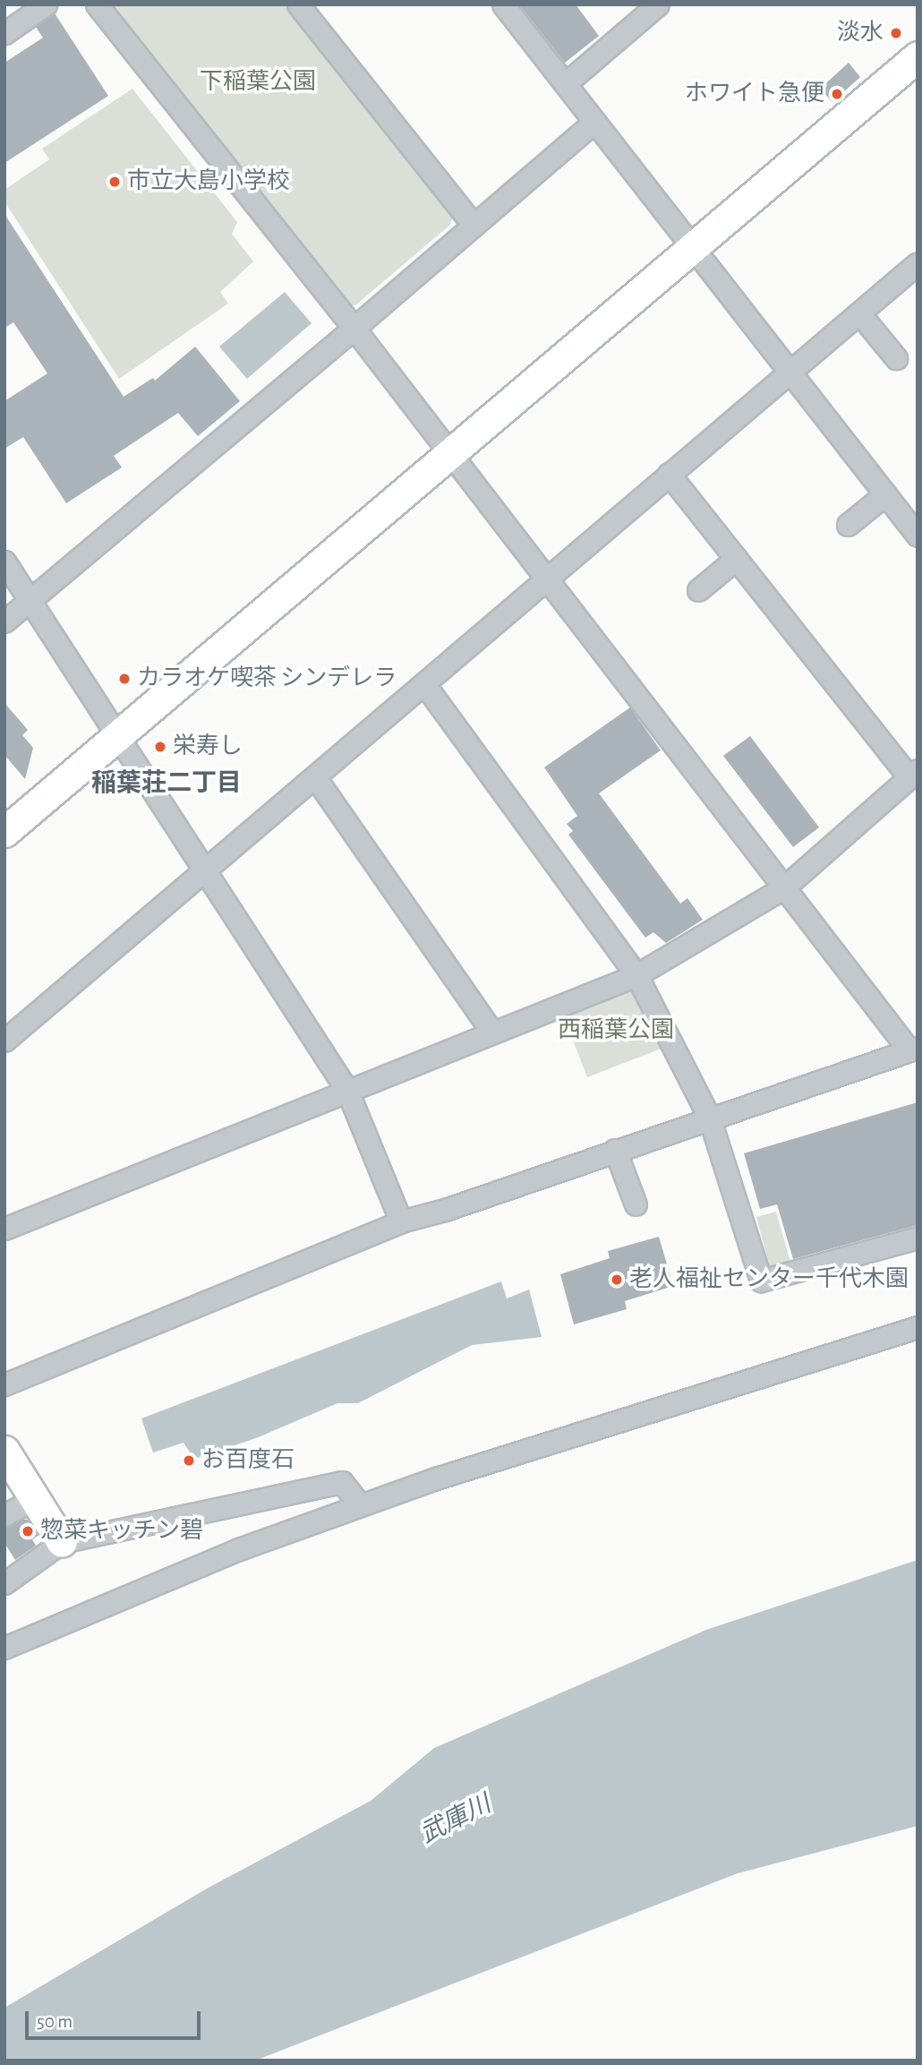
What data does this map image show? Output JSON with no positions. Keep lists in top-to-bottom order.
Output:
{
  "districts": ["稲葉荘二丁目"],
  "water": ["武庫川"],
  "parks": ["下稲葉公園", "西稲葉公園"],
  "places": [
    "淡水",
    "ホワイト急便",
    "市立大島小学校",
    "カラオケ喫茶 シンデレラ",
    "栄寿し",
    "老人福祉センター千代木園",
    "お百度石",
    "惣菜キッチン碧"
  ],
  "scale_bar": "50 m"
}
